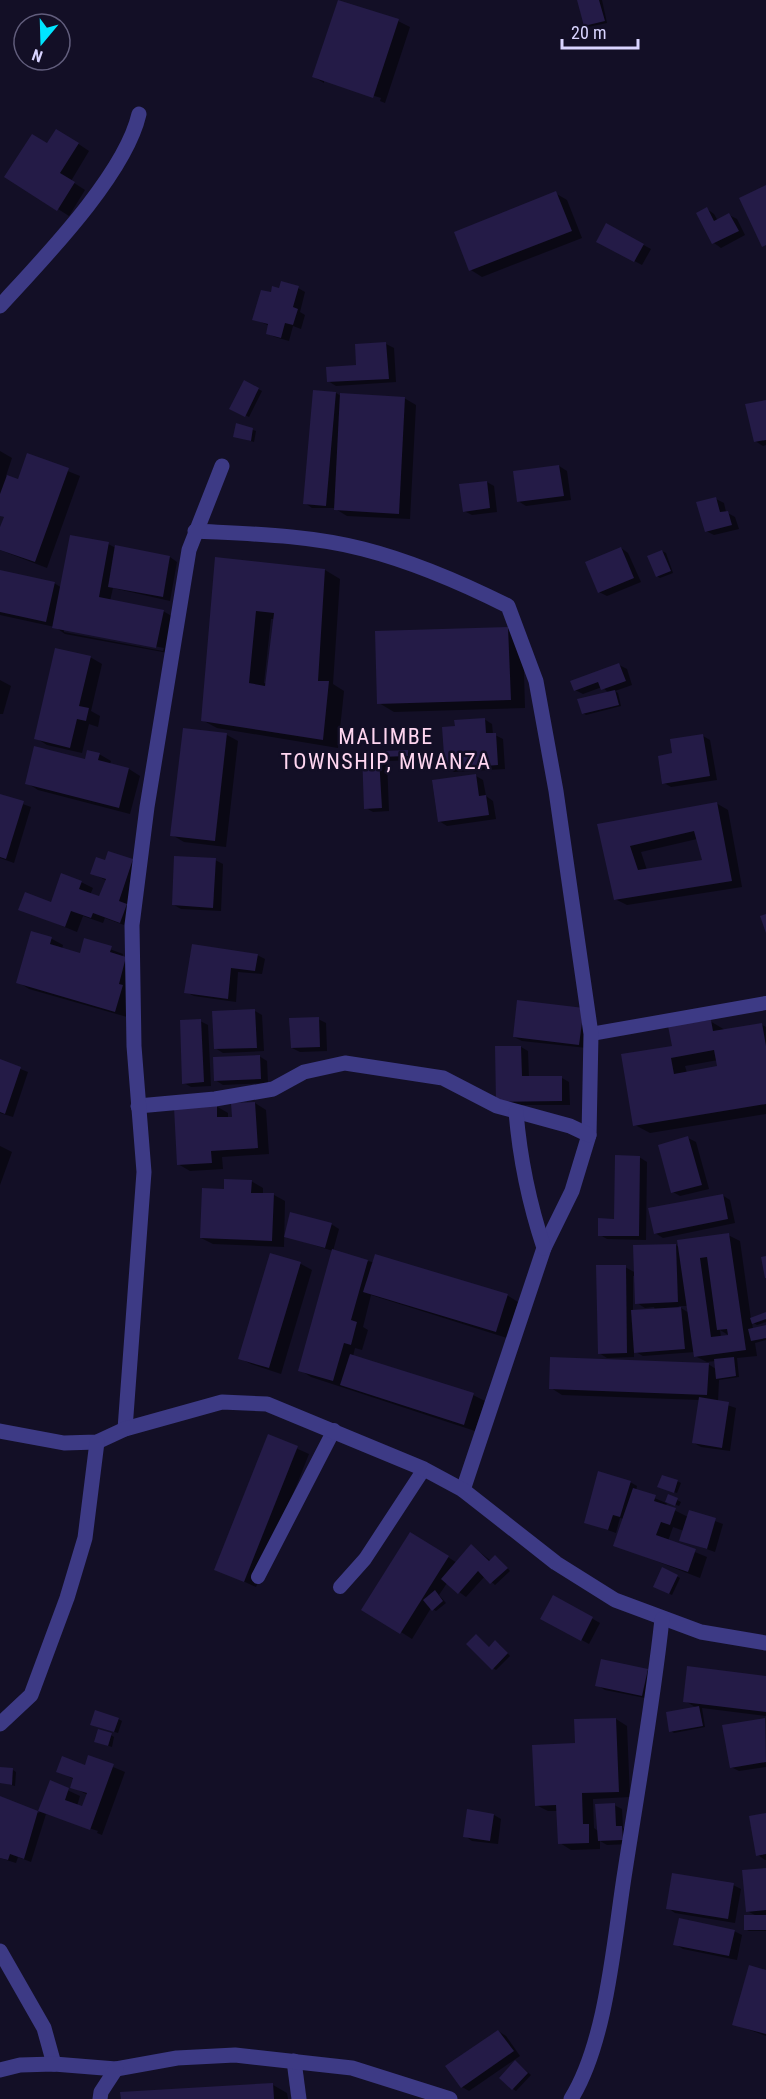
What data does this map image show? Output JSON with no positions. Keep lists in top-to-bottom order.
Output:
{
  "districts": ["MALIMBE TOWNSHIP, MWANZA"],
  "scale_bar": "20 m",
  "north": "bottom"
}
